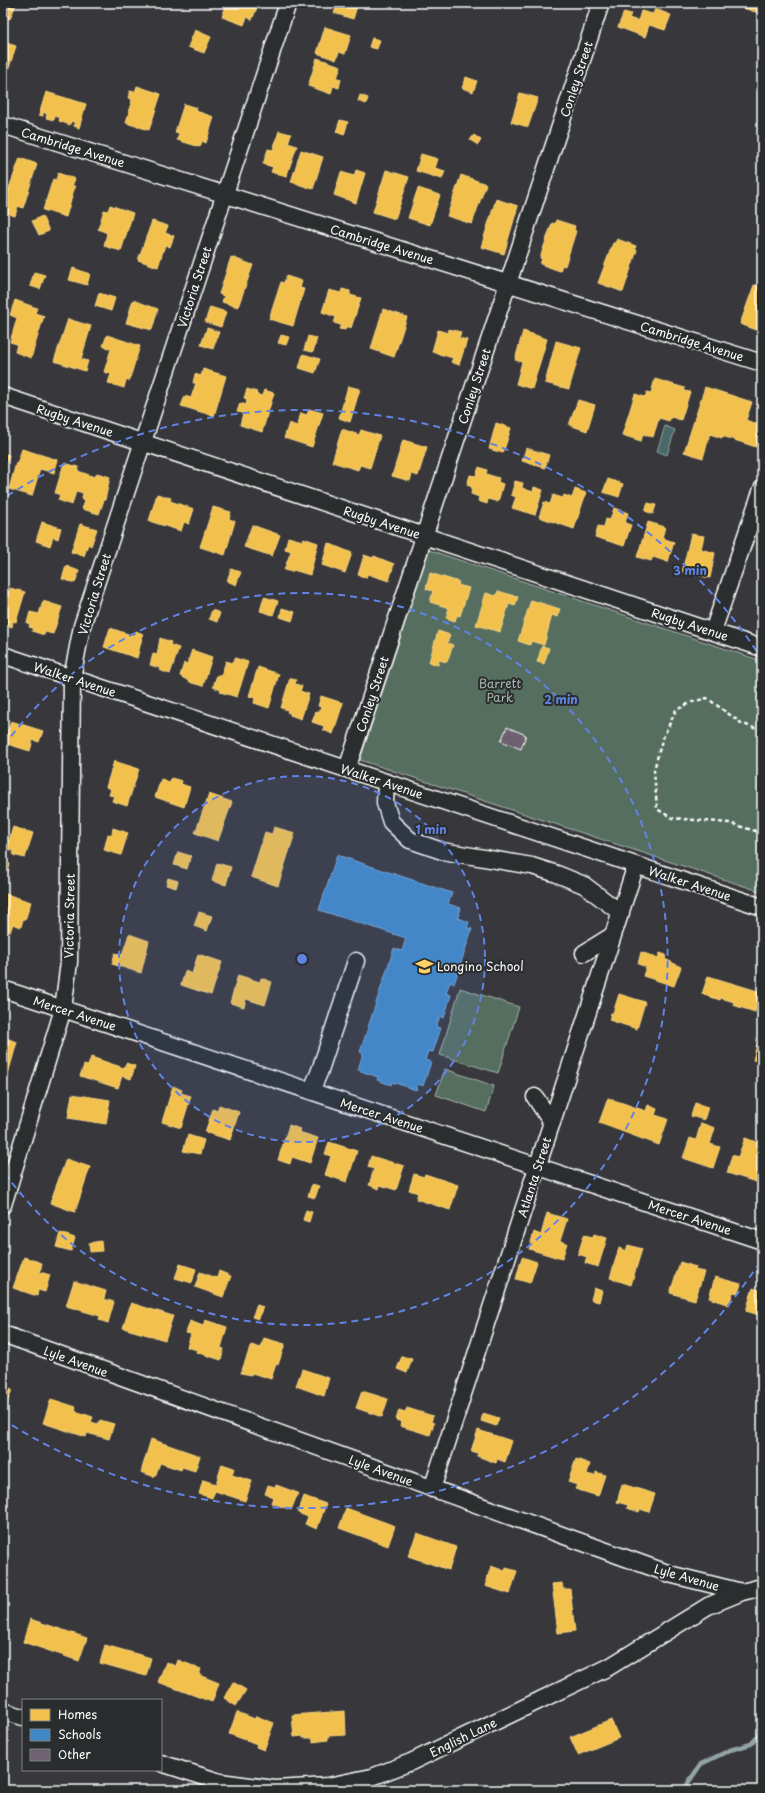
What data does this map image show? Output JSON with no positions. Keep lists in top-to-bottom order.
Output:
{
  "streets": {
    "street": [
      "Conley Street",
      "Cambridge Avenue",
      "Victoria Street",
      "Rugby Avenue",
      "Walker Avenue",
      "Mercer Avenue",
      "Atlanta Street",
      "Lyle Avenue",
      "English Lane"
    ]
  },
  "crossings": [
    ["Conley Street", "Cambridge Avenue"],
    ["Conley Street", "Rugby Avenue"],
    ["Conley Street", "Walker Avenue"],
    ["Cambridge Avenue", "Victoria Street"],
    ["Victoria Street", "Rugby Avenue"],
    ["Victoria Street", "Walker Avenue"],
    ["Victoria Street", "Mercer Avenue"],
    ["Walker Avenue", "Atlanta Street"],
    ["Mercer Avenue", "Atlanta Street"],
    ["Atlanta Street", "Lyle Avenue"],
    ["Lyle Avenue", "English Lane"]
  ],
  "parks": ["Barrett Park"],
  "places": {
    "school or university": ["Longino School"]
  },
  "legend": ["Homes", "Schools", "Other"],
  "rings": ["3 min", "2 min", "1 min"]
}
